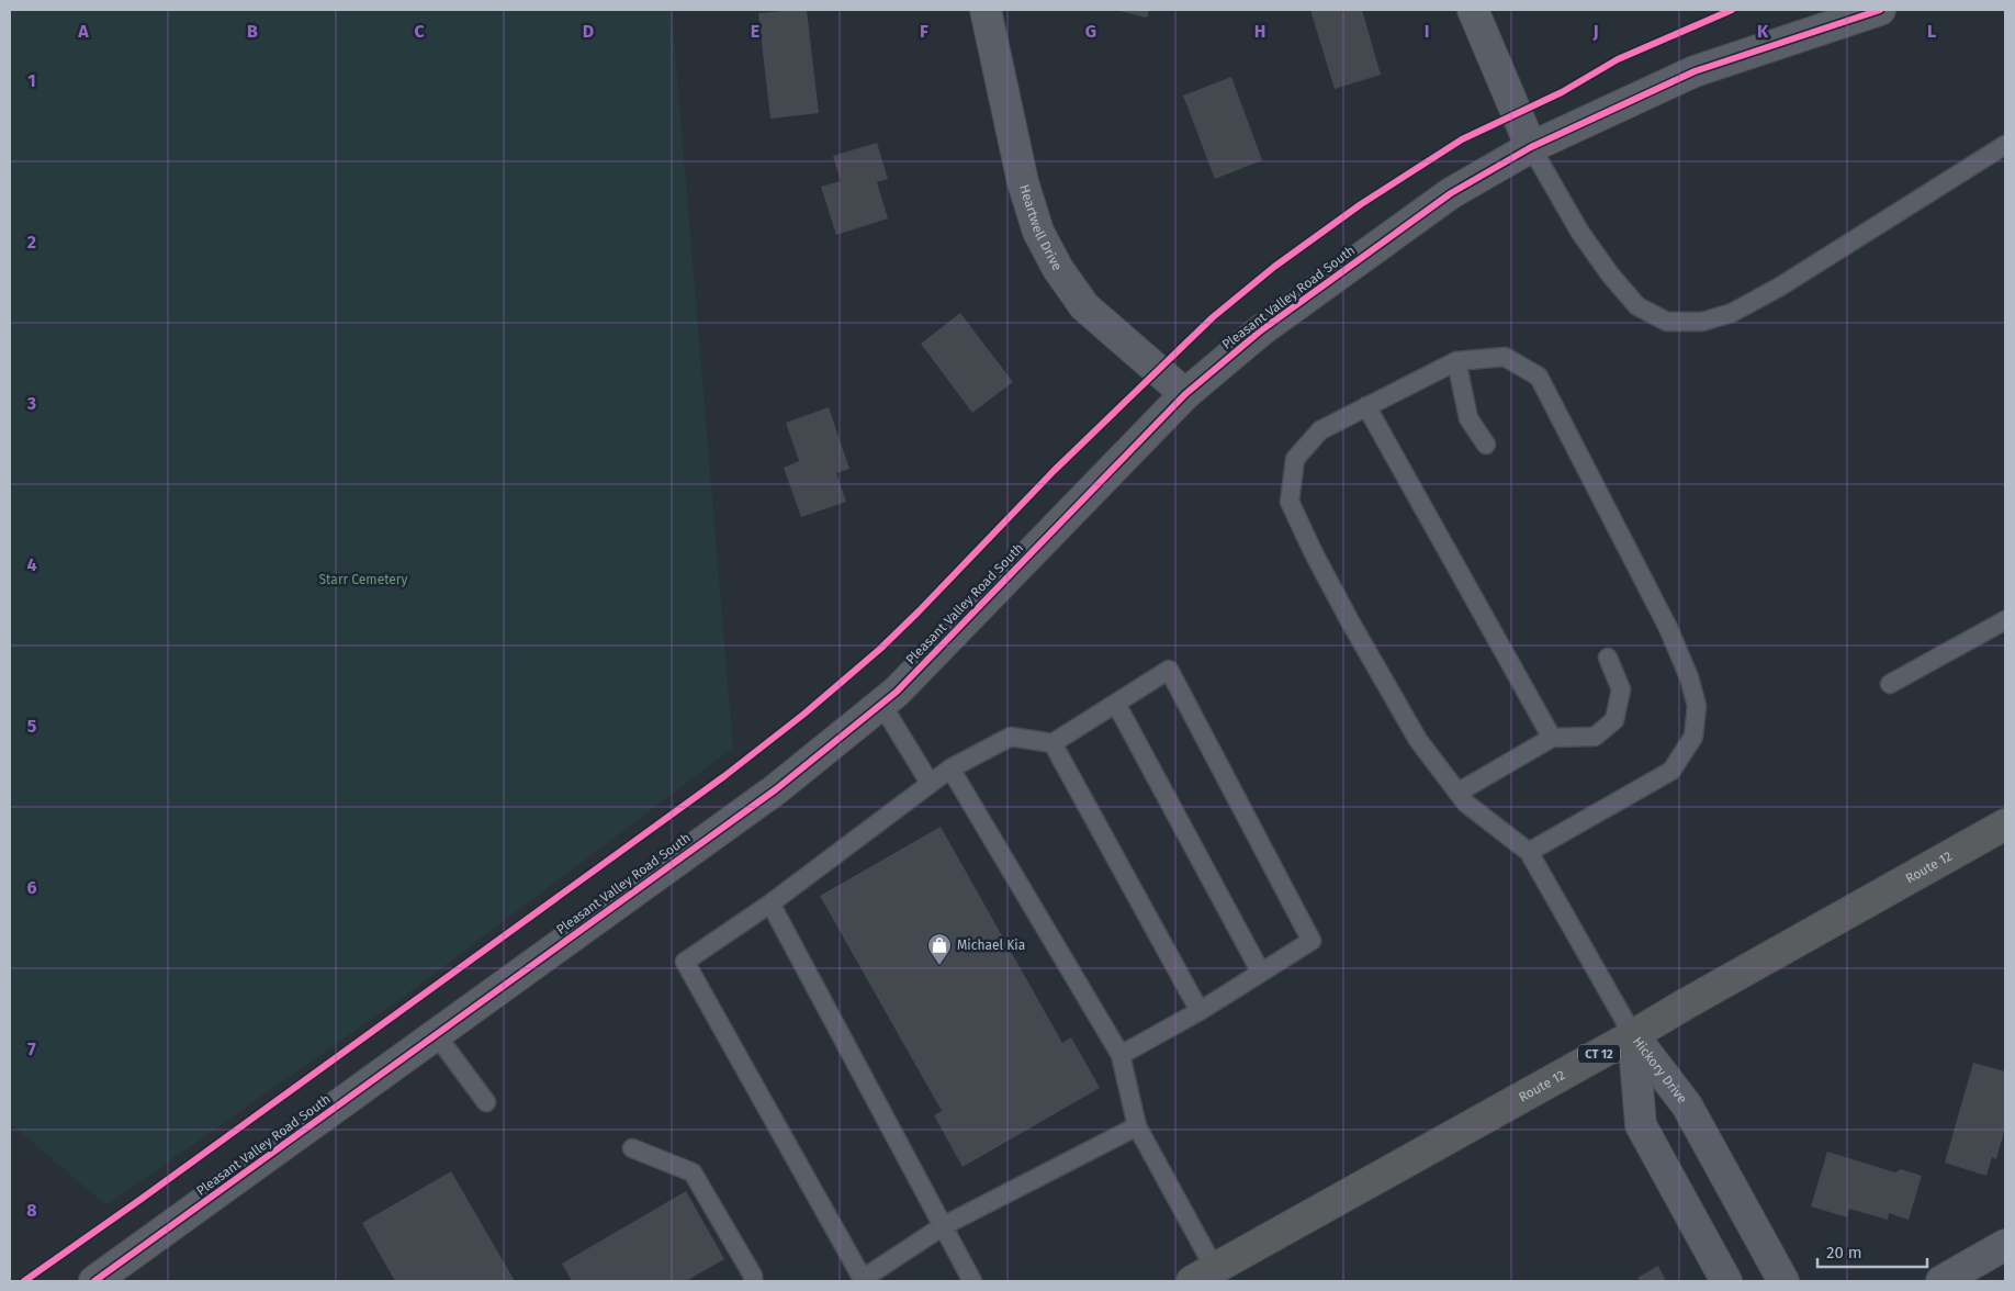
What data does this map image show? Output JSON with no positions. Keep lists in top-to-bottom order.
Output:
{
  "streets": {
    "highway": ["Route 12", "CT 12"],
    "street": ["Heartwell Drive", "Pleasant Valley Road South", "Hickory Drive"]
  },
  "crossings": [
    ["Heartwell Drive", "Pleasant Valley Road South"],
    ["Route 12", "Hickory Drive"]
  ],
  "parks": ["Starr Cemetery"],
  "places": {
    "shop": ["Michael Kia"]
  },
  "scale_bar": "20 m",
  "grid": {
    "columns": [
      "A",
      "B",
      "C",
      "D",
      "E",
      "F",
      "G",
      "H",
      "I",
      "J",
      "K",
      "L"
    ],
    "rows": [
      "1",
      "2",
      "3",
      "4",
      "5",
      "6",
      "7",
      "8"
    ]
  }
}
